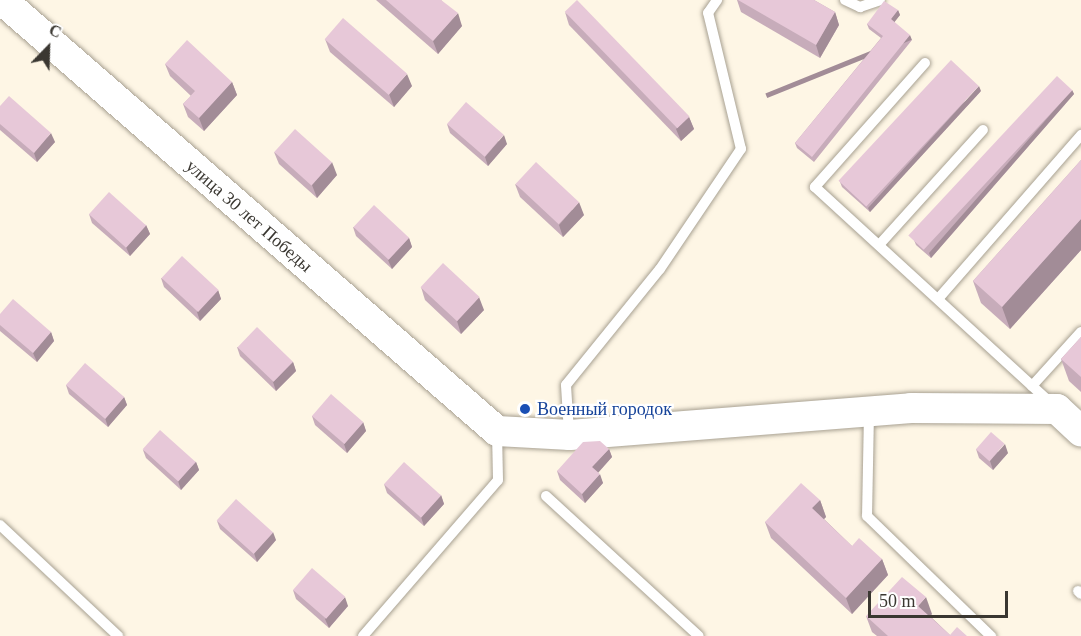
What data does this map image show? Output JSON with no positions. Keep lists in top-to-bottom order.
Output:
{
  "streets": {
    "street": ["улица 30 лет Победы"]
  },
  "places": ["Военный городок"],
  "scale_bar": "50 m",
  "north": "top right"
}
